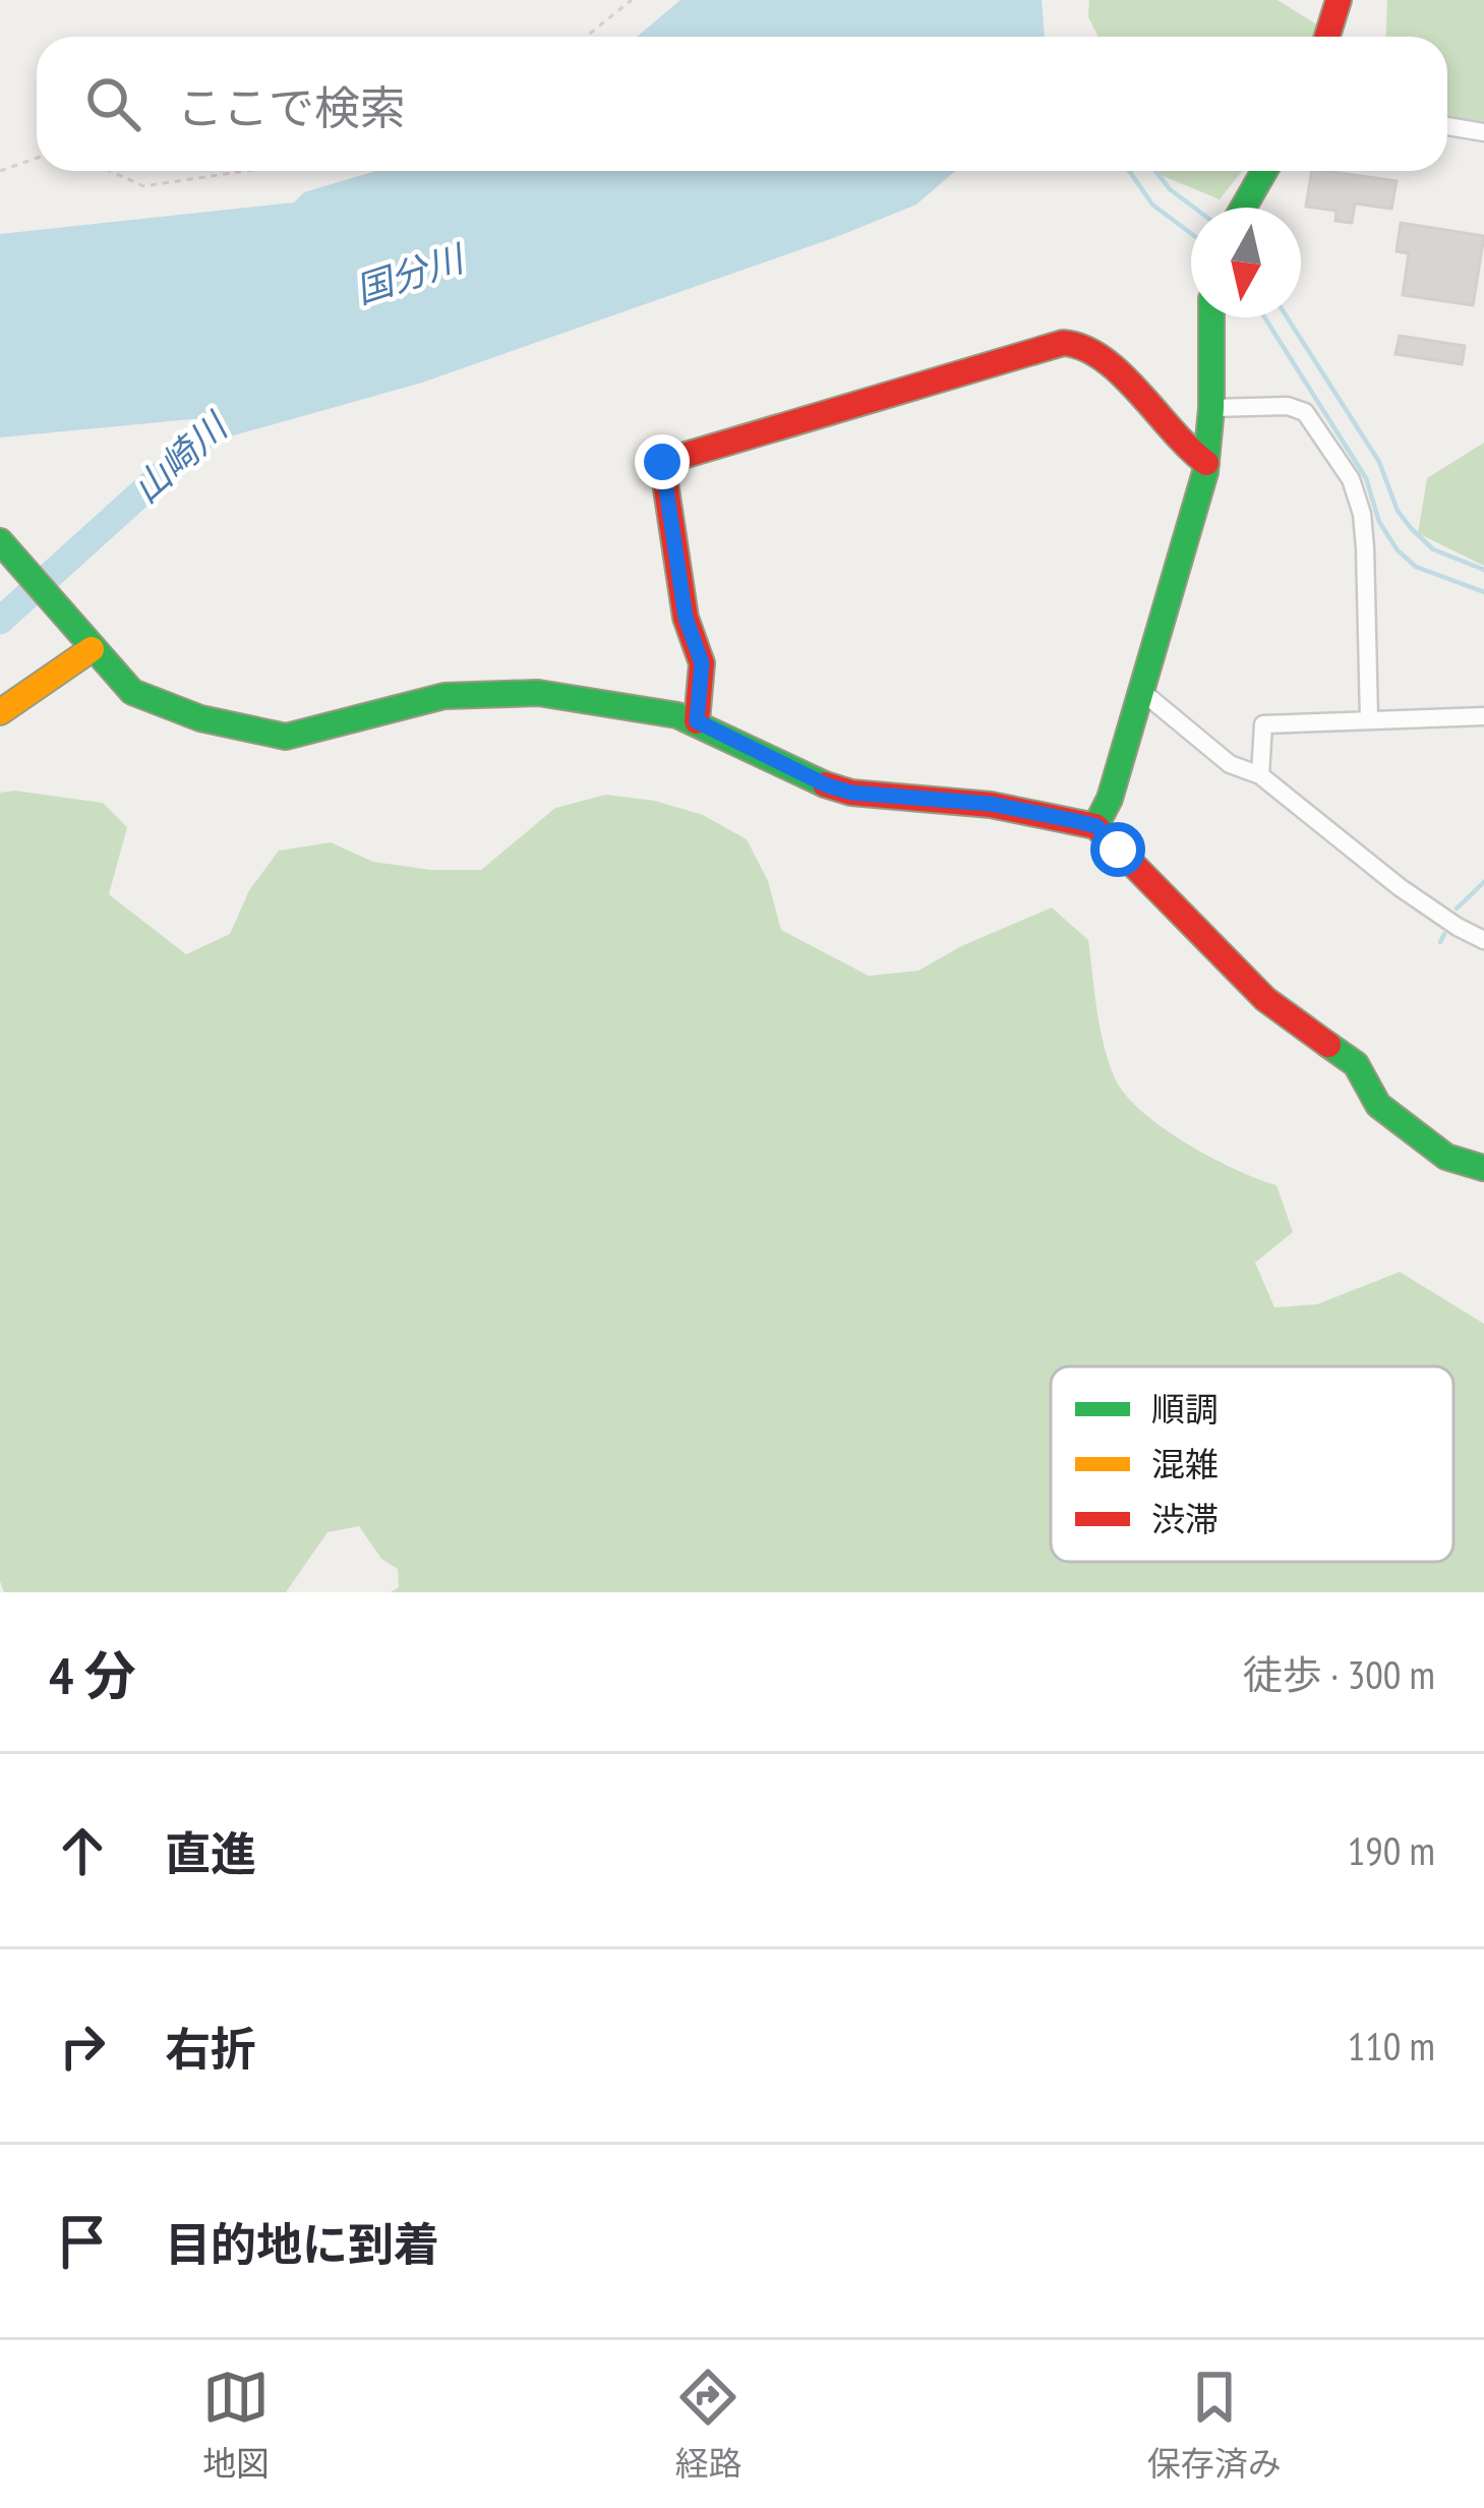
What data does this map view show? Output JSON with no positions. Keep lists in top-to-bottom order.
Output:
{
  "water": ["国分川", "山崎川"],
  "legend": ["順調", "混雑", "渋滞"],
  "north": "bottom",
  "page": {
    "search": "ここで検索",
    "heading": ["4 分", "徒歩 · 300 m"],
    "list": [
      ["直進", "190 m"],
      ["右折", "110 m"],
      "目的地に到着"
    ],
    "nav": ["地図", "経路", "保存済み"]
  }
}
